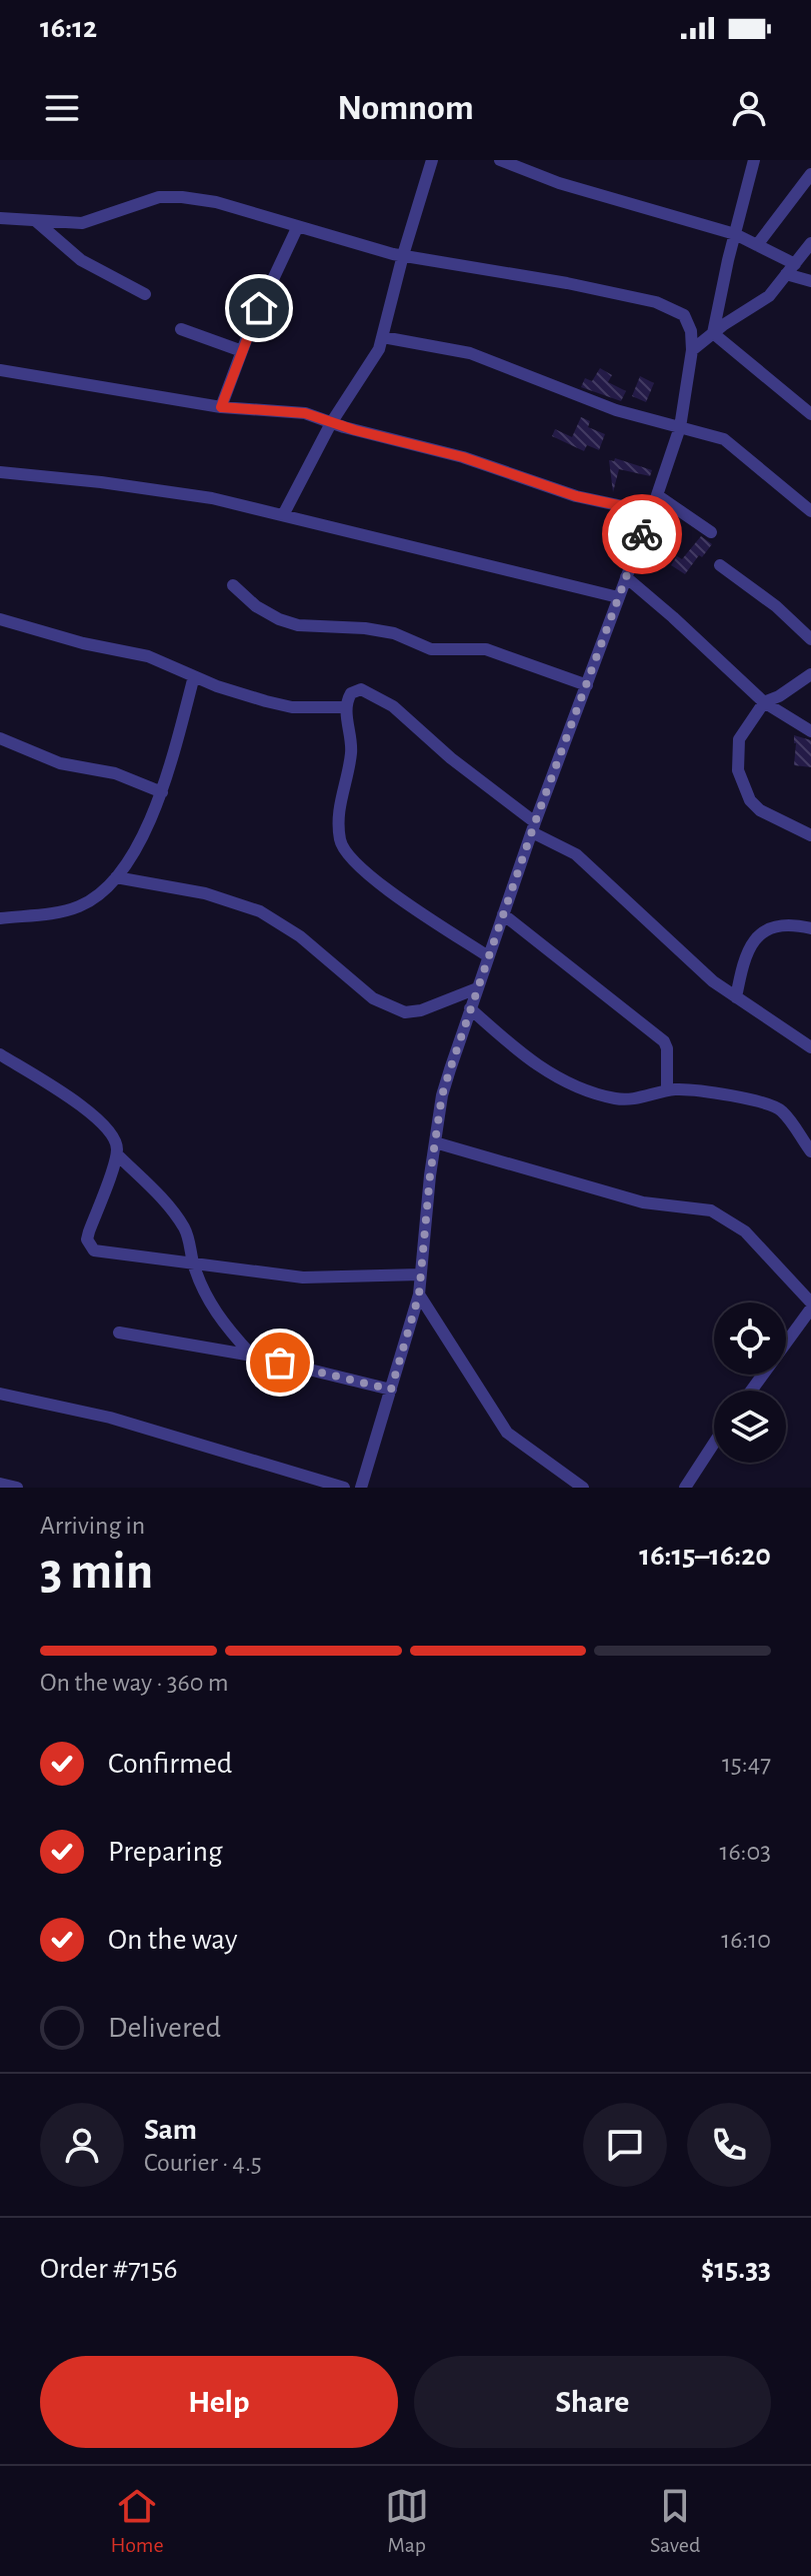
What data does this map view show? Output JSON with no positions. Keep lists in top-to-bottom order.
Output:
{
  "page": {
    "status": "16:12",
    "header": "Nomnom",
    "heading": ["3 min", "Arriving in", "16:15–16:20"],
    "panel": [
      "Sam",
      "Courier · 4.5",
      "Order #7156",
      "$15.33"
    ],
    "bar": "On the way · 360 m",
    "list": [
      ["Confirmed", "15:47"],
      ["Preparing", "16:03"],
      ["On the way", "16:10"],
      "Delivered"
    ],
    "buttons": ["Help", "Share"],
    "tabs": ["Home", "Map", "Saved"]
  }
}
